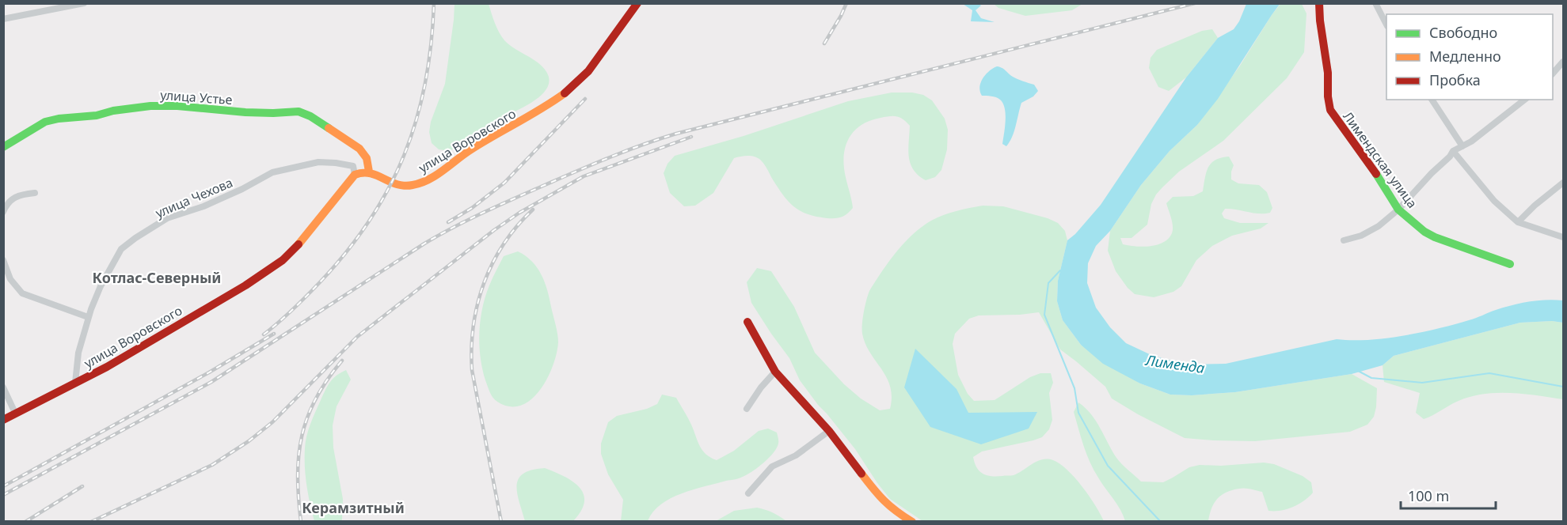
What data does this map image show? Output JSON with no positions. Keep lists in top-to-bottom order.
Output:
{
  "streets": {
    "street": [
      "улица Устье",
      "улица Воровского",
      "Лимендская улица",
      "улица Чехова"
    ]
  },
  "crossings": [
    ["улица Устье", "улица Воровского"],
    ["улица Воровского", "улица Чехова"]
  ],
  "districts": ["Котлас-Северный", "Керамзитный"],
  "water": ["Лименда"],
  "legend": ["Свободно", "Медленно", "Пробка"],
  "scale_bar": "100 m"
}
